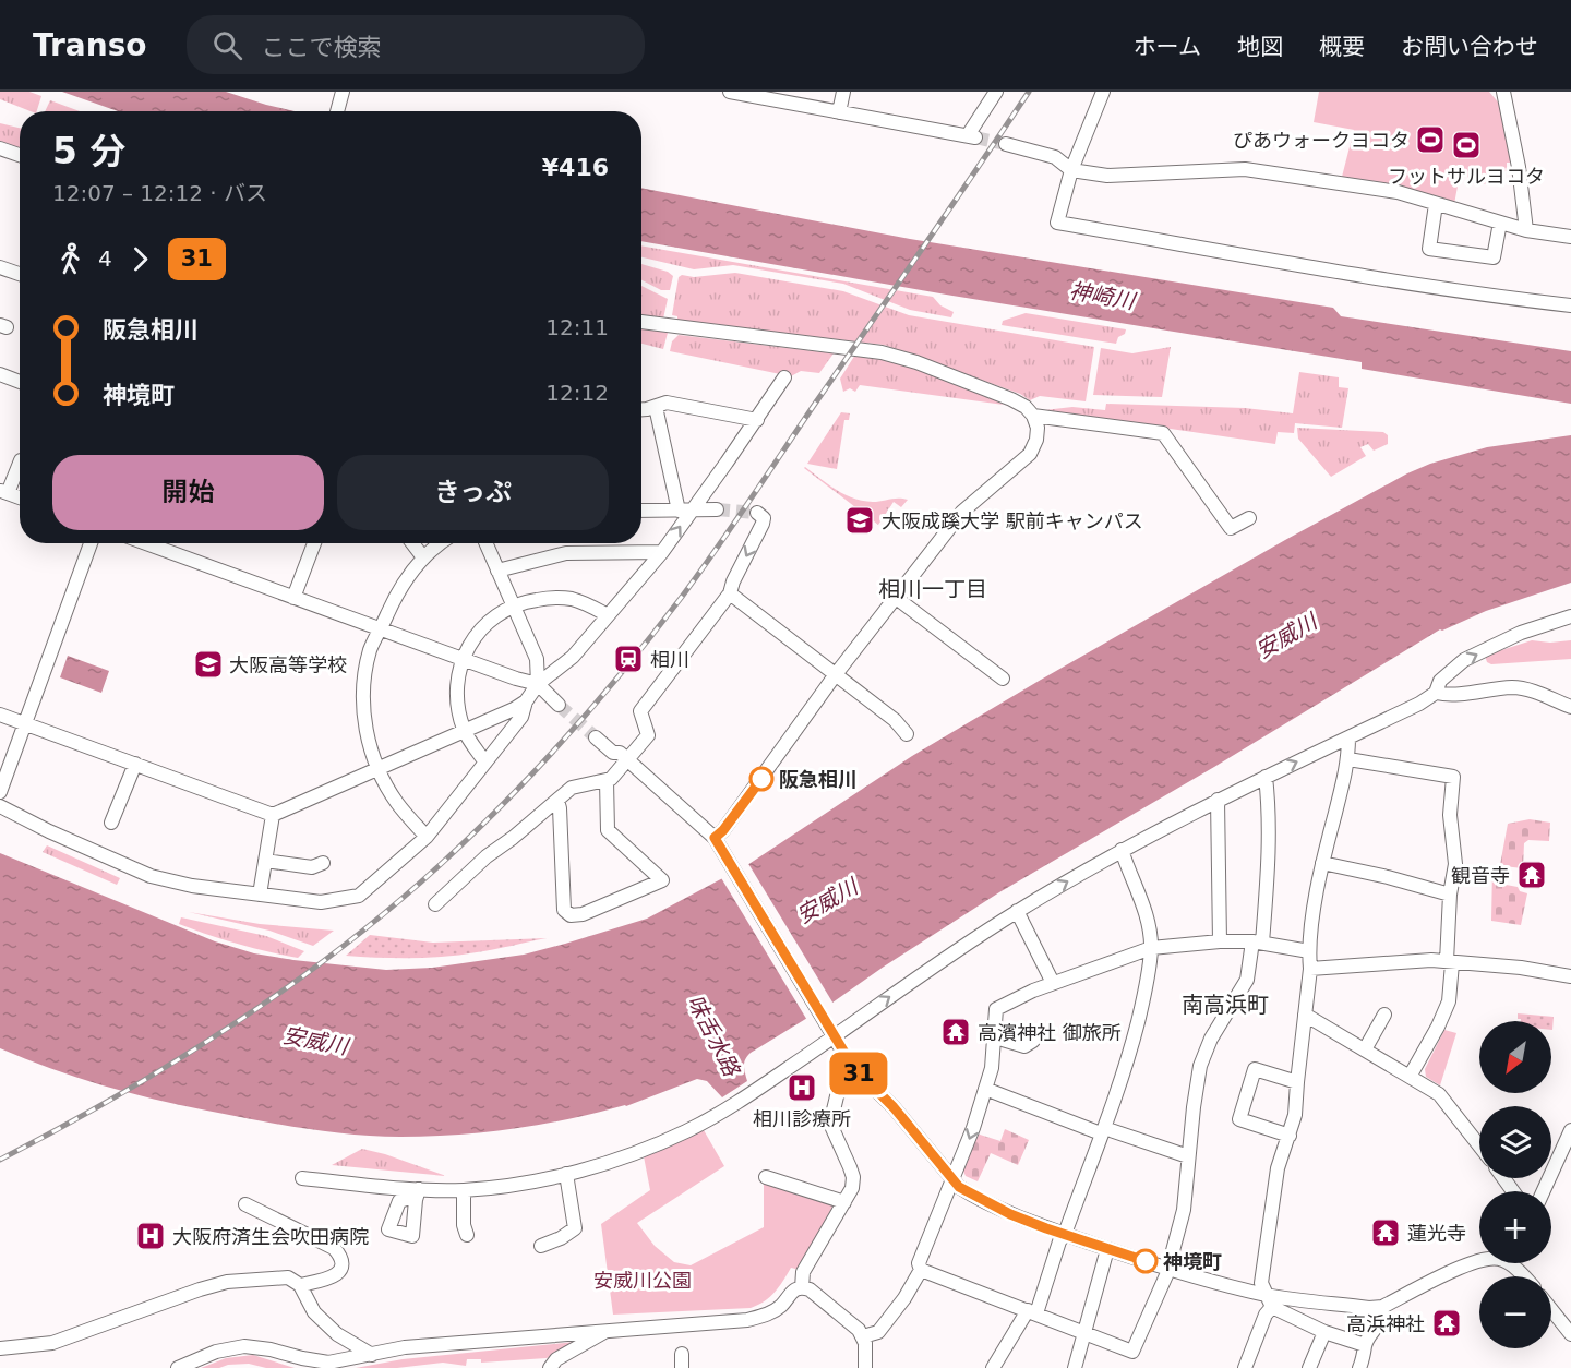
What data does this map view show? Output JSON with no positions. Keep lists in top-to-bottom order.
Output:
{
  "districts": ["相川一丁目", "南高浜町"],
  "water": ["神崎川", "安威川", "味舌水路"],
  "parks": ["安威川公園"],
  "places": {
    "sports": ["ぴあウォークヨコタ", "フットサルヨコタ"],
    "school or university": ["大阪成蹊大学 駅前キャンパス", "大阪高等学校"],
    "station": ["相川"],
    "other": ["阪急相川", "神境町"],
    "temple": [
      "観音寺",
      "高濱神社 御旅所",
      "蓮光寺",
      "高浜神社"
    ],
    "hospital": ["相川診療所", "大阪府済生会吹田病院"]
  },
  "lines": ["bus line 31"],
  "north": "bottom left",
  "page": {
    "header": "Transo",
    "search": "ここで検索",
    "nav": [
      "ホーム",
      "地図",
      "概要",
      "お問い合わせ"
    ],
    "on_map": "31",
    "heading": ["5 分", "12:07 – 12:12 · バス", "¥416"],
    "legs": ["4", "31"],
    "list": [
      {
        "name": "阪急相川",
        "value": "12:11"
      },
      {
        "name": "神境町",
        "value": "12:12"
      }
    ],
    "buttons": ["開始", "きっぷ"],
    "map_buttons": ["+", "−"]
  }
}
